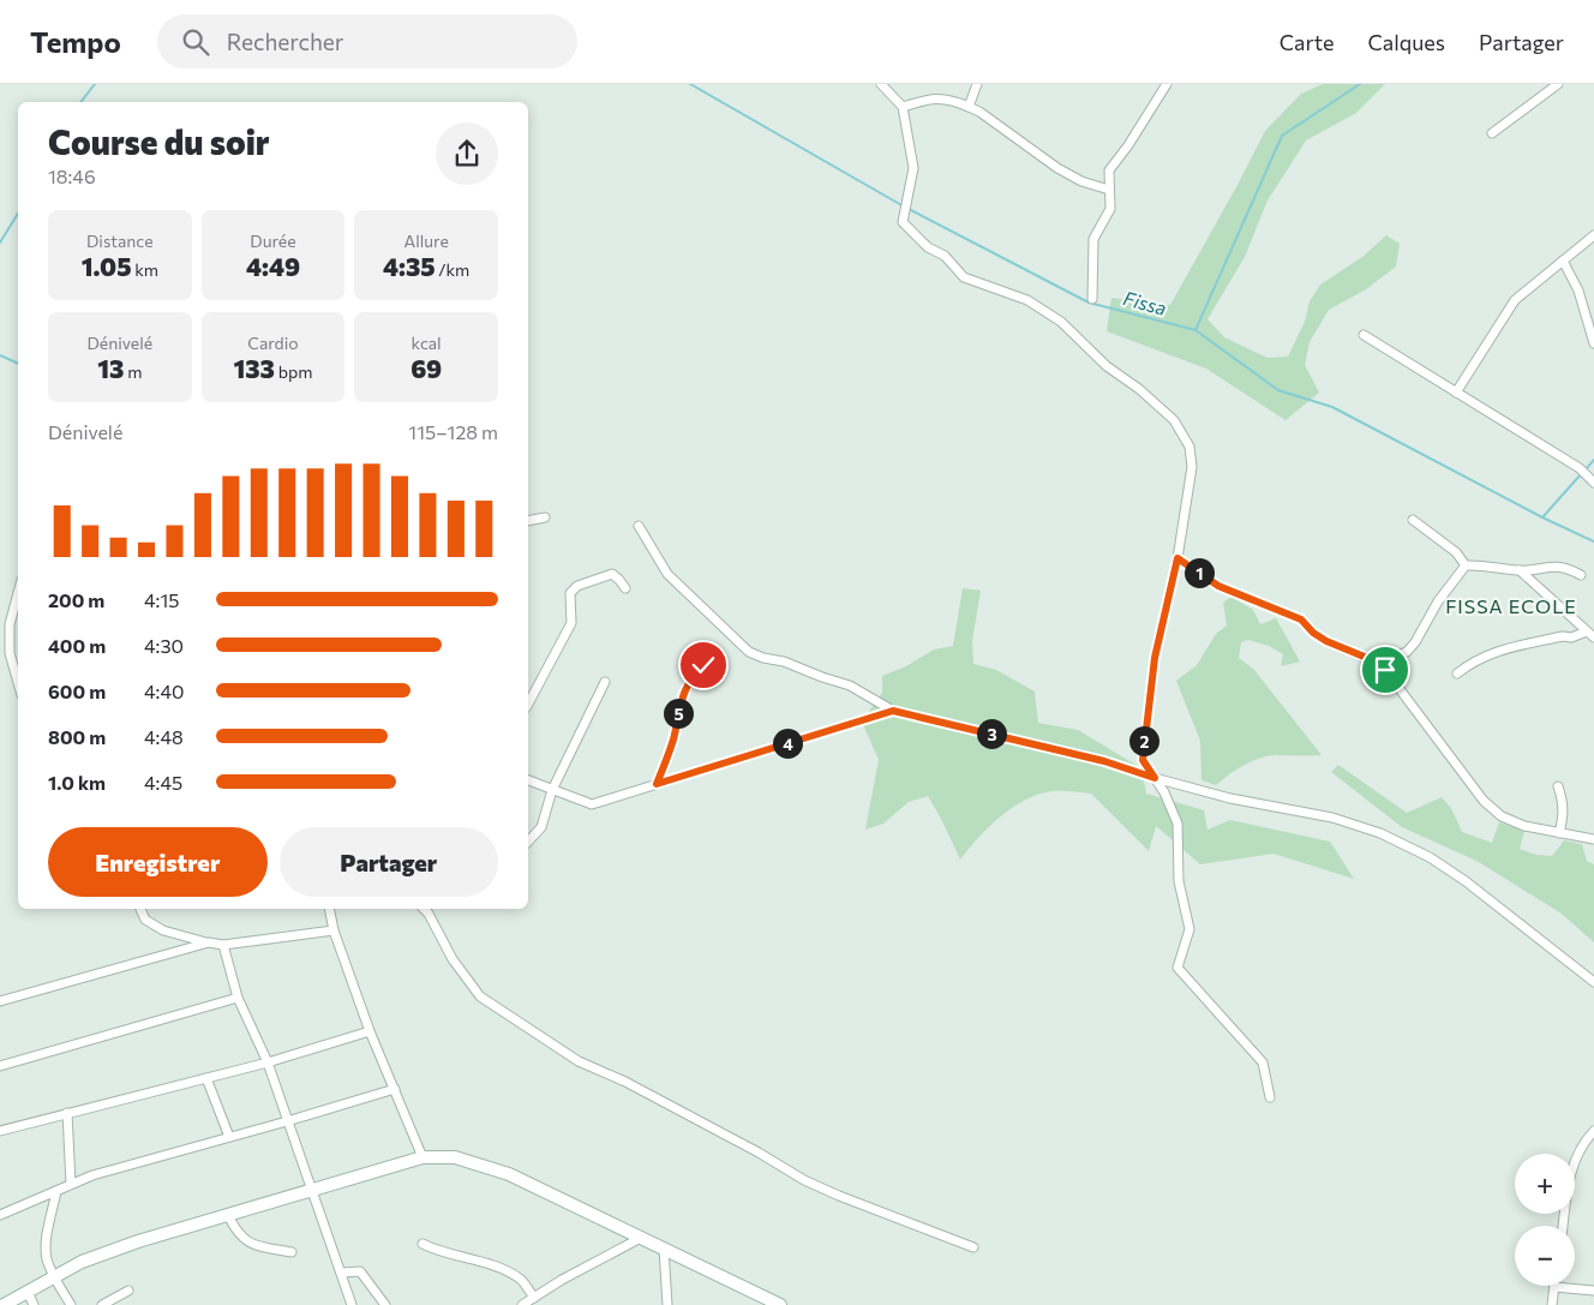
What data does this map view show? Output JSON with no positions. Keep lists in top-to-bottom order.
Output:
{
  "districts": ["FISSA ECOLE"],
  "water": ["Fissa"],
  "page": {
    "header": "Tempo",
    "search": "Rechercher",
    "nav": ["Carte", "Calques", "Partager"],
    "heading": ["Course du soir", "18:46"],
    "stats": [
      ["Distance", "1.05 km"],
      ["Durée", "4:49"],
      ["Allure", "4:35 /km"],
      ["Dénivelé", "13 m"],
      ["Cardio", "133 bpm"],
      ["kcal", "69"]
    ],
    "chart": ["Dénivelé", "115–128 m"],
    "pins": [
      "1",
      "5",
      "3",
      "2",
      "4"
    ],
    "list": [
      {
        "name": "200 m",
        "note": "4:15"
      },
      {
        "name": "400 m",
        "note": "4:30"
      },
      {
        "name": "600 m",
        "note": "4:40"
      },
      {
        "name": "800 m",
        "note": "4:48"
      },
      {
        "name": "1.0 km",
        "note": "4:45"
      }
    ],
    "buttons": ["Enregistrer", "Partager"],
    "map_buttons": ["+", "−"]
  }
}
